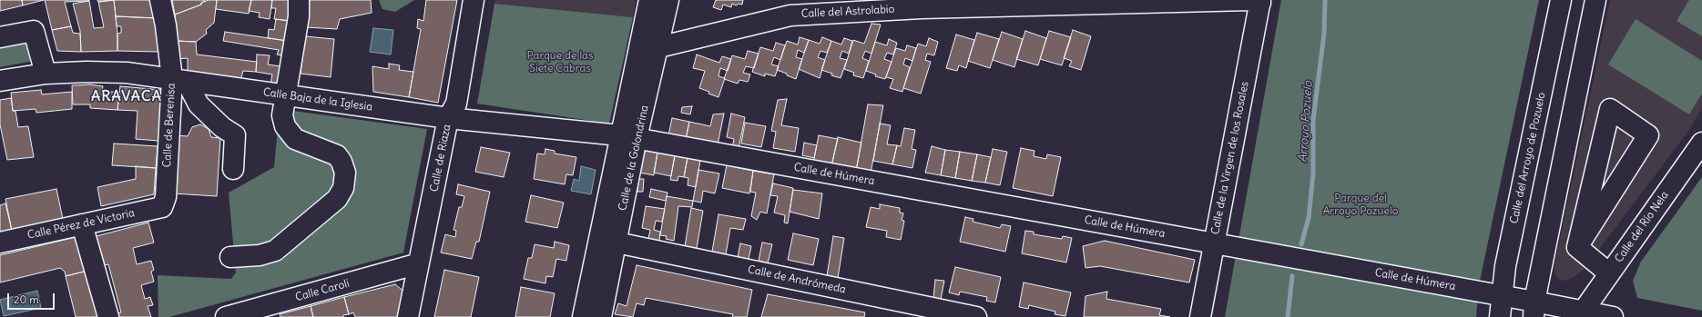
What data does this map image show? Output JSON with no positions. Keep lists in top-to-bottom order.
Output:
{
  "streets": {
    "street": [
      "Calle del Astrolabio",
      "Calle Baja de la Iglesia",
      "Calle de Berenisa",
      "Calle de Riaza",
      "Calle de la Golondrina",
      "Calle de la Virgen de los Rosales",
      "Calle del Arroyo de Pozuelo",
      "Calle de Húmera",
      "Calle Pérez de Victoria",
      "Calle del Río Nela",
      "Calle de Andrómeda",
      "Calle Caroli"
    ]
  },
  "crossings": [
    ["Calle del Astrolabio", "Calle de la Golondrina"],
    ["Calle del Astrolabio", "Calle de la Virgen de los Rosales"],
    ["Calle Baja de la Iglesia", "Calle de Berenisa"],
    ["Calle Baja de la Iglesia", "Calle de Riaza"],
    ["Calle Baja de la Iglesia", "Calle de la Golondrina"],
    ["Calle Baja de la Iglesia", "Calle de Húmera"],
    ["Calle de Berenisa", "Calle Pérez de Victoria"],
    ["Calle de Riaza", "Calle Caroli"],
    ["Calle de la Golondrina", "Calle de Húmera"],
    ["Calle de la Golondrina", "Calle de Andrómeda"],
    ["Calle de la Virgen de los Rosales", "Calle de Húmera"],
    ["Calle del Arroyo de Pozuelo", "Calle de Húmera"],
    ["Calle de Húmera", "Calle del Río Nela"]
  ],
  "districts": ["ARAVACA"],
  "water": ["Arroyo Pozuelo"],
  "parks": ["Parque de las Siete Cabras", "Parque del Arroyo Pozuelo"],
  "scale_bar": "20 m"
}
